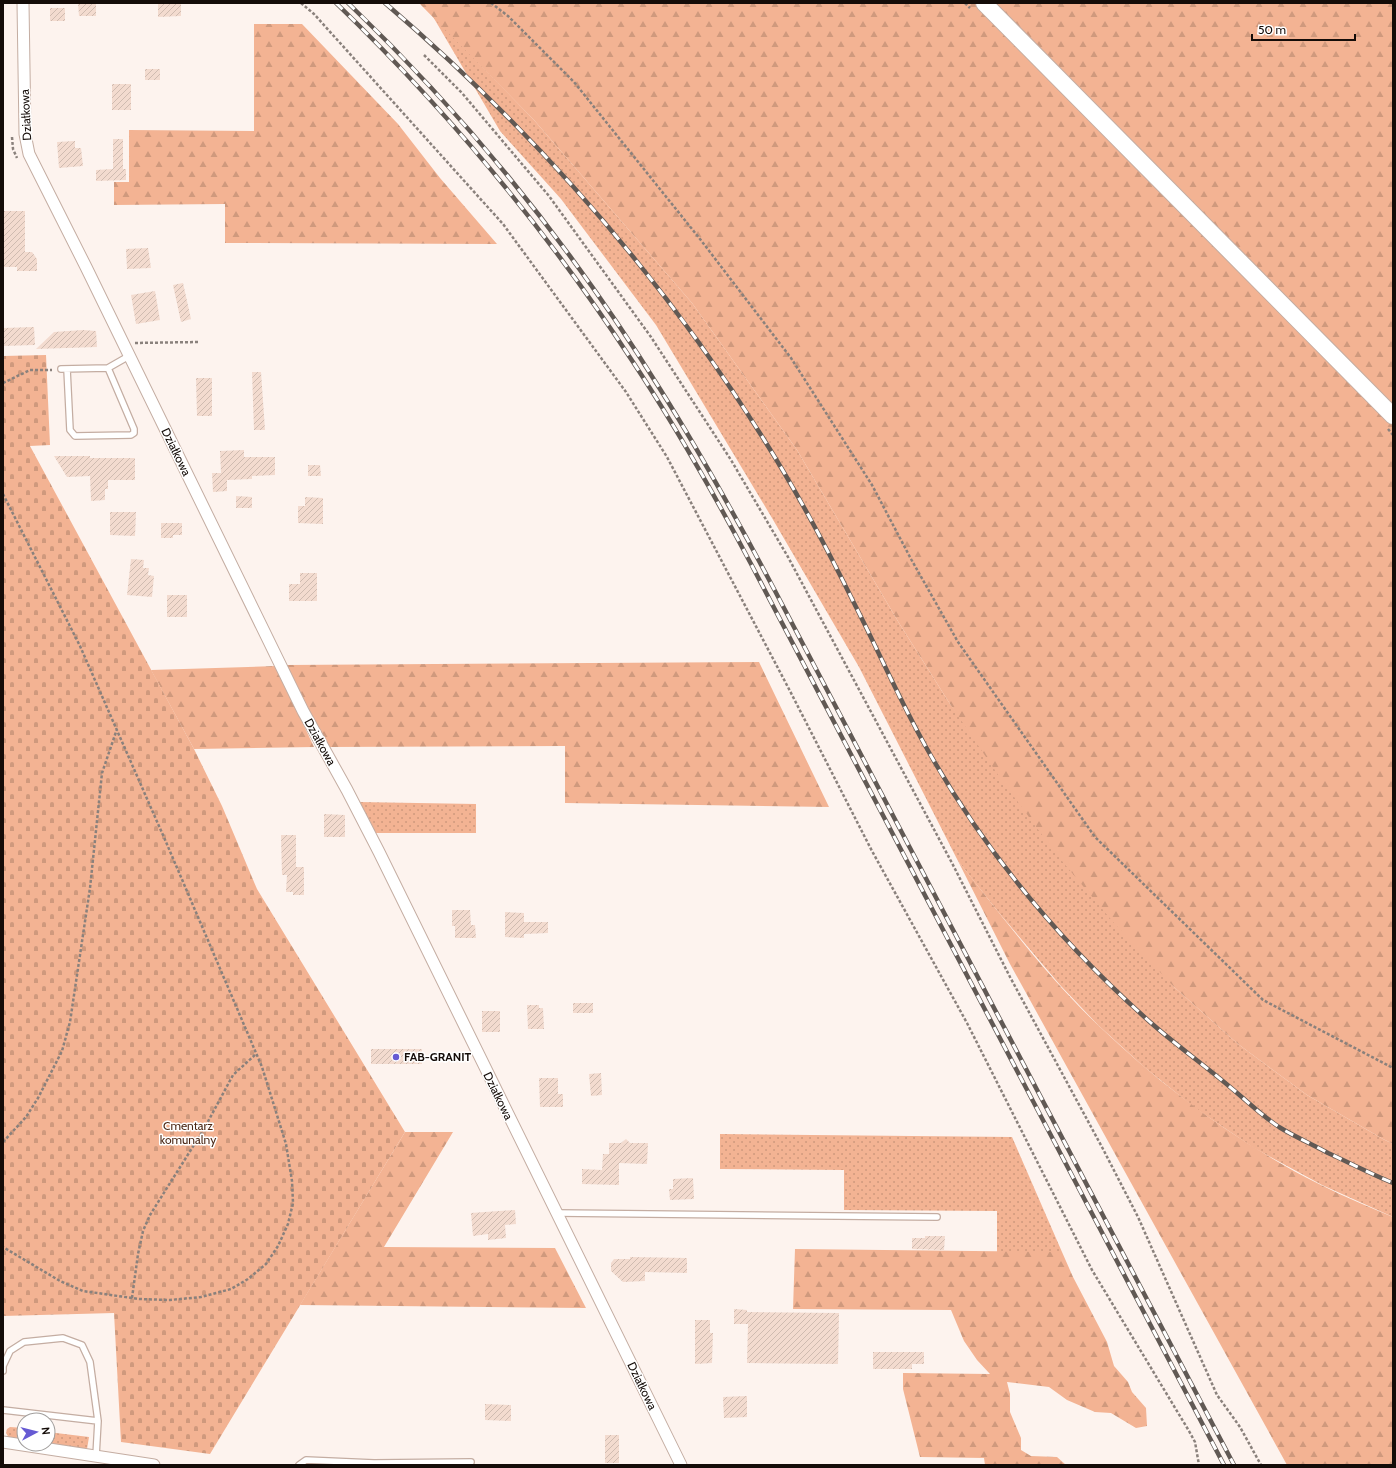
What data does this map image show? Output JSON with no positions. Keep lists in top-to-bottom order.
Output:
{
  "streets": {
    "street": ["Działkowa"]
  },
  "parks": ["Cmentarz komunalny"],
  "places": ["FAB-GRANIT"],
  "scale_bar": "50 m",
  "north": "right"
}
